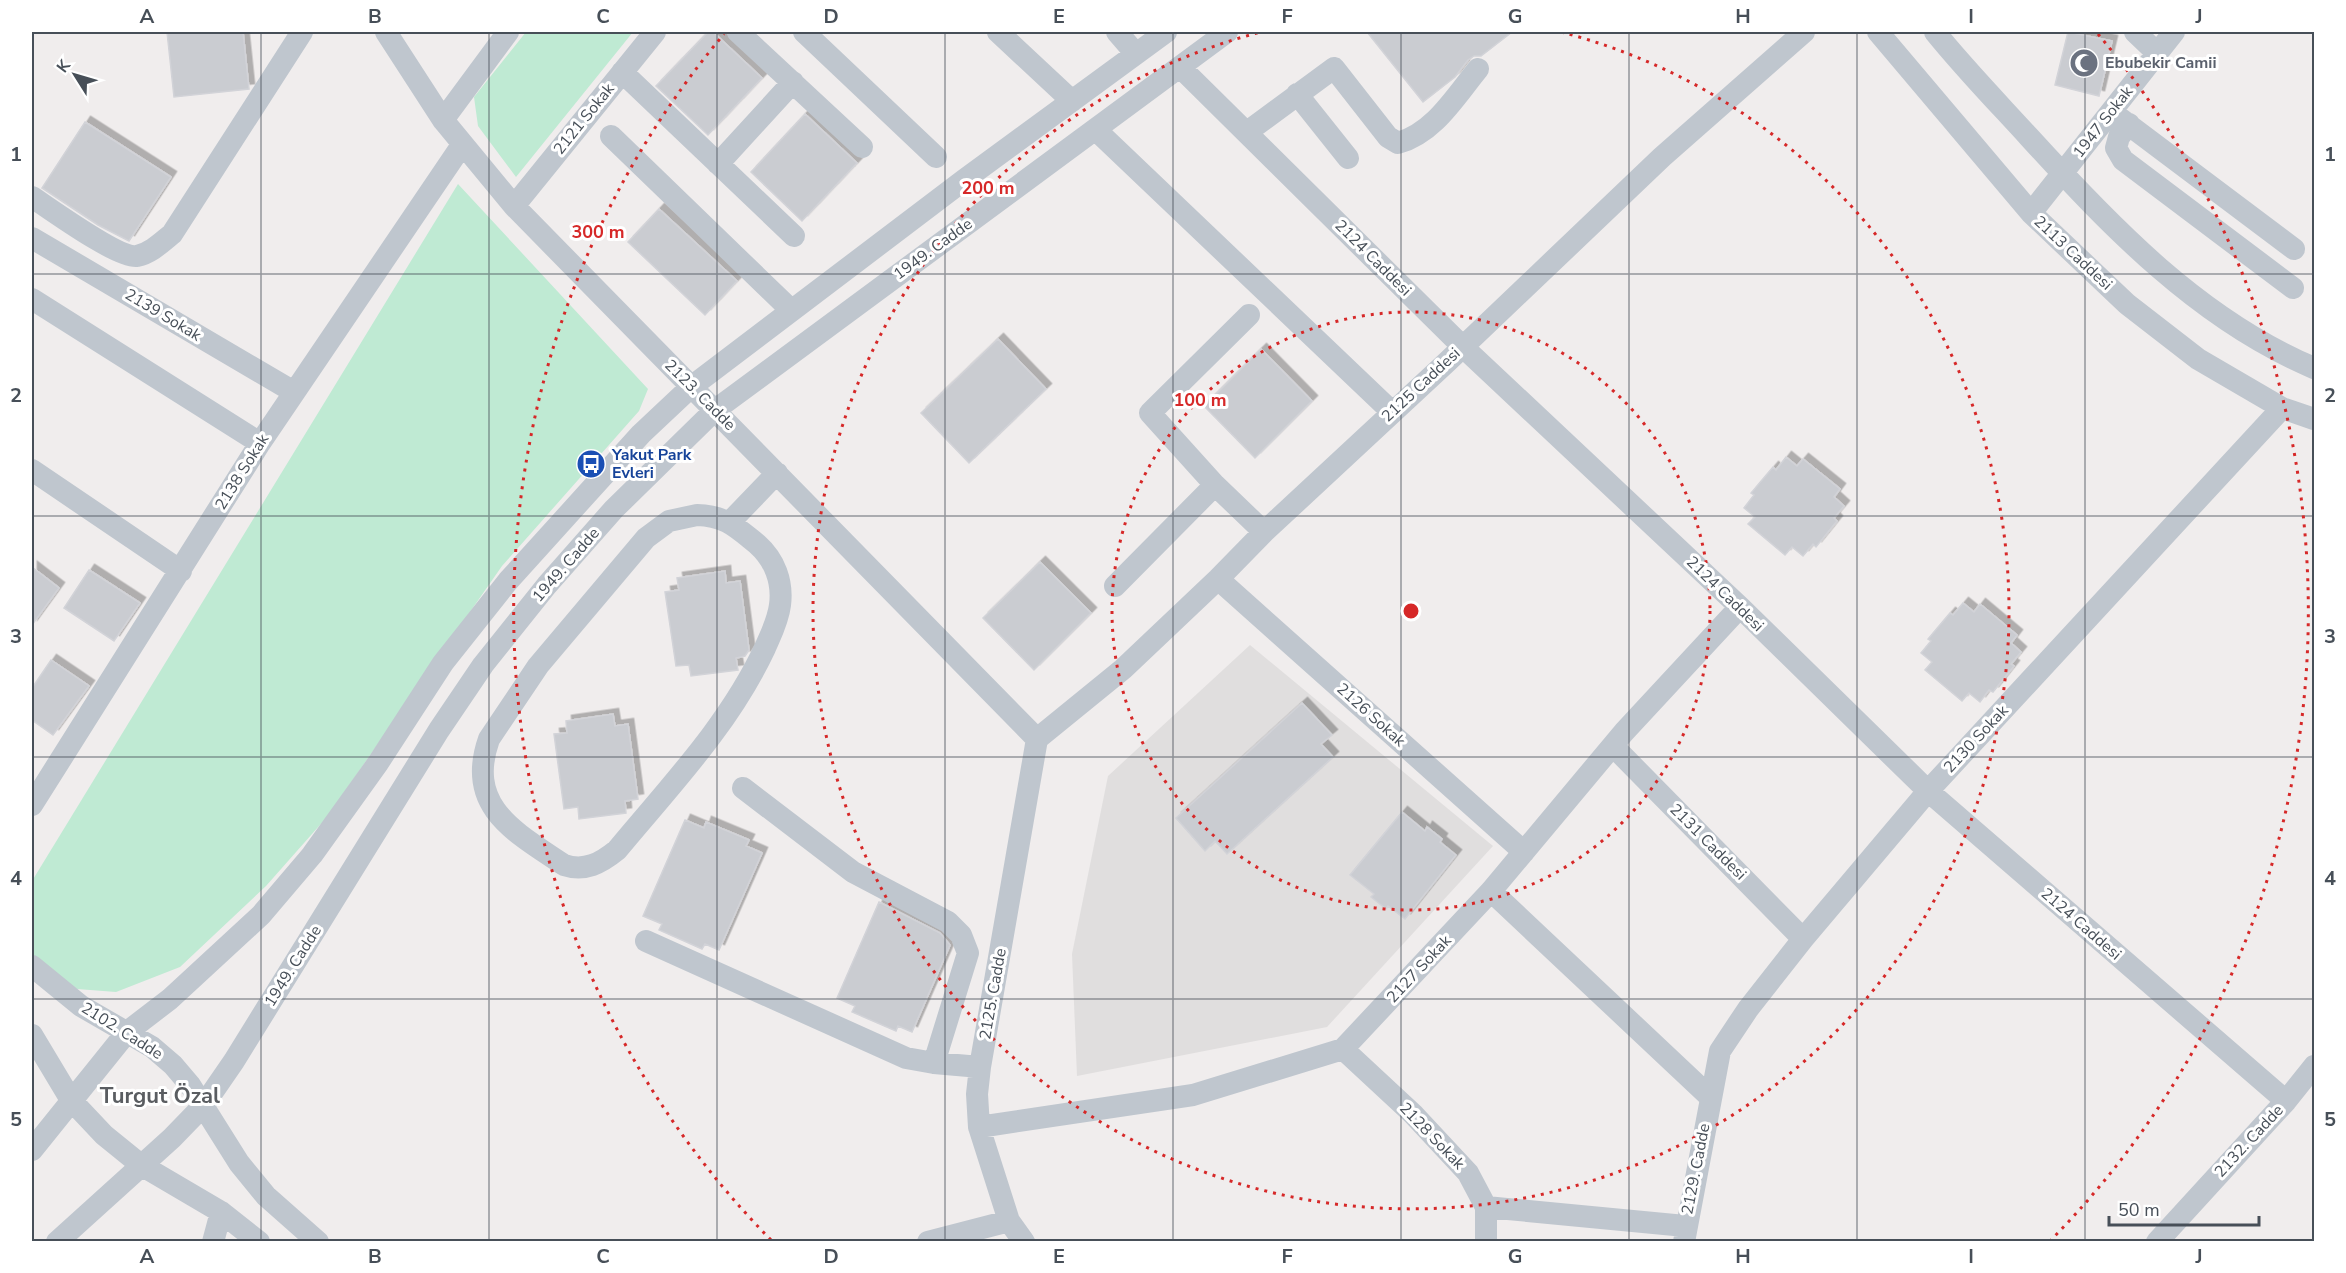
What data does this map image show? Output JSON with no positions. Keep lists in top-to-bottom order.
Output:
{
  "streets": {
    "street": [
      "2121 Sokak",
      "1947 Sokak",
      "1949. Cadde",
      "2113 Caddesi",
      "2124 Caddesi",
      "2139 Sokak",
      "2125 Caddesi",
      "2123. Cadde",
      "2138 Sokak",
      "2126 Sokak",
      "2130 Sokak",
      "2131 Caddesi",
      "2127 Sokak",
      "2125. Cadde",
      "2102. Cadde",
      "2128 Sokak",
      "2132. Cadde",
      "2129. Cadde"
    ]
  },
  "crossings": [
    ["2121 Sokak", "2123. Cadde"],
    ["1947 Sokak", "2113 Caddesi"],
    ["1949. Cadde", "2124 Caddesi"],
    ["1949. Cadde", "2123. Cadde"],
    ["1949. Cadde", "2102. Cadde"],
    ["2113 Caddesi", "2130 Sokak"],
    ["2124 Caddesi", "2125 Caddesi"],
    ["2124 Caddesi", "2130 Sokak"],
    ["2124 Caddesi", "2127 Sokak"],
    ["2124 Caddesi", "2132. Cadde"],
    ["2139 Sokak", "2138 Sokak"],
    ["2125 Caddesi", "2123. Cadde"],
    ["2125 Caddesi", "2126 Sokak"],
    ["2125 Caddesi", "2125. Cadde"],
    ["2123. Cadde", "2138 Sokak"],
    ["2123. Cadde", "2125. Cadde"],
    ["2126 Sokak", "2127 Sokak"],
    ["2130 Sokak", "2131 Caddesi"],
    ["2130 Sokak", "2129. Cadde"],
    ["2131 Caddesi", "2127 Sokak"],
    ["2127 Sokak", "2125. Cadde"],
    ["2127 Sokak", "2128 Sokak"]
  ],
  "districts": ["Turgut Özal"],
  "places": {
    "mosque": ["Ebubekir Camii"],
    "bus stop": ["Yakut Park Evleri"]
  },
  "scale_bar": "50 m",
  "north": "top left",
  "grid": {
    "columns": [
      "A",
      "B",
      "C",
      "D",
      "E",
      "F",
      "G",
      "H",
      "I",
      "J"
    ],
    "rows": [
      "1",
      "2",
      "3",
      "4",
      "5"
    ]
  },
  "rings": ["200 m", "300 m", "100 m"]
}
